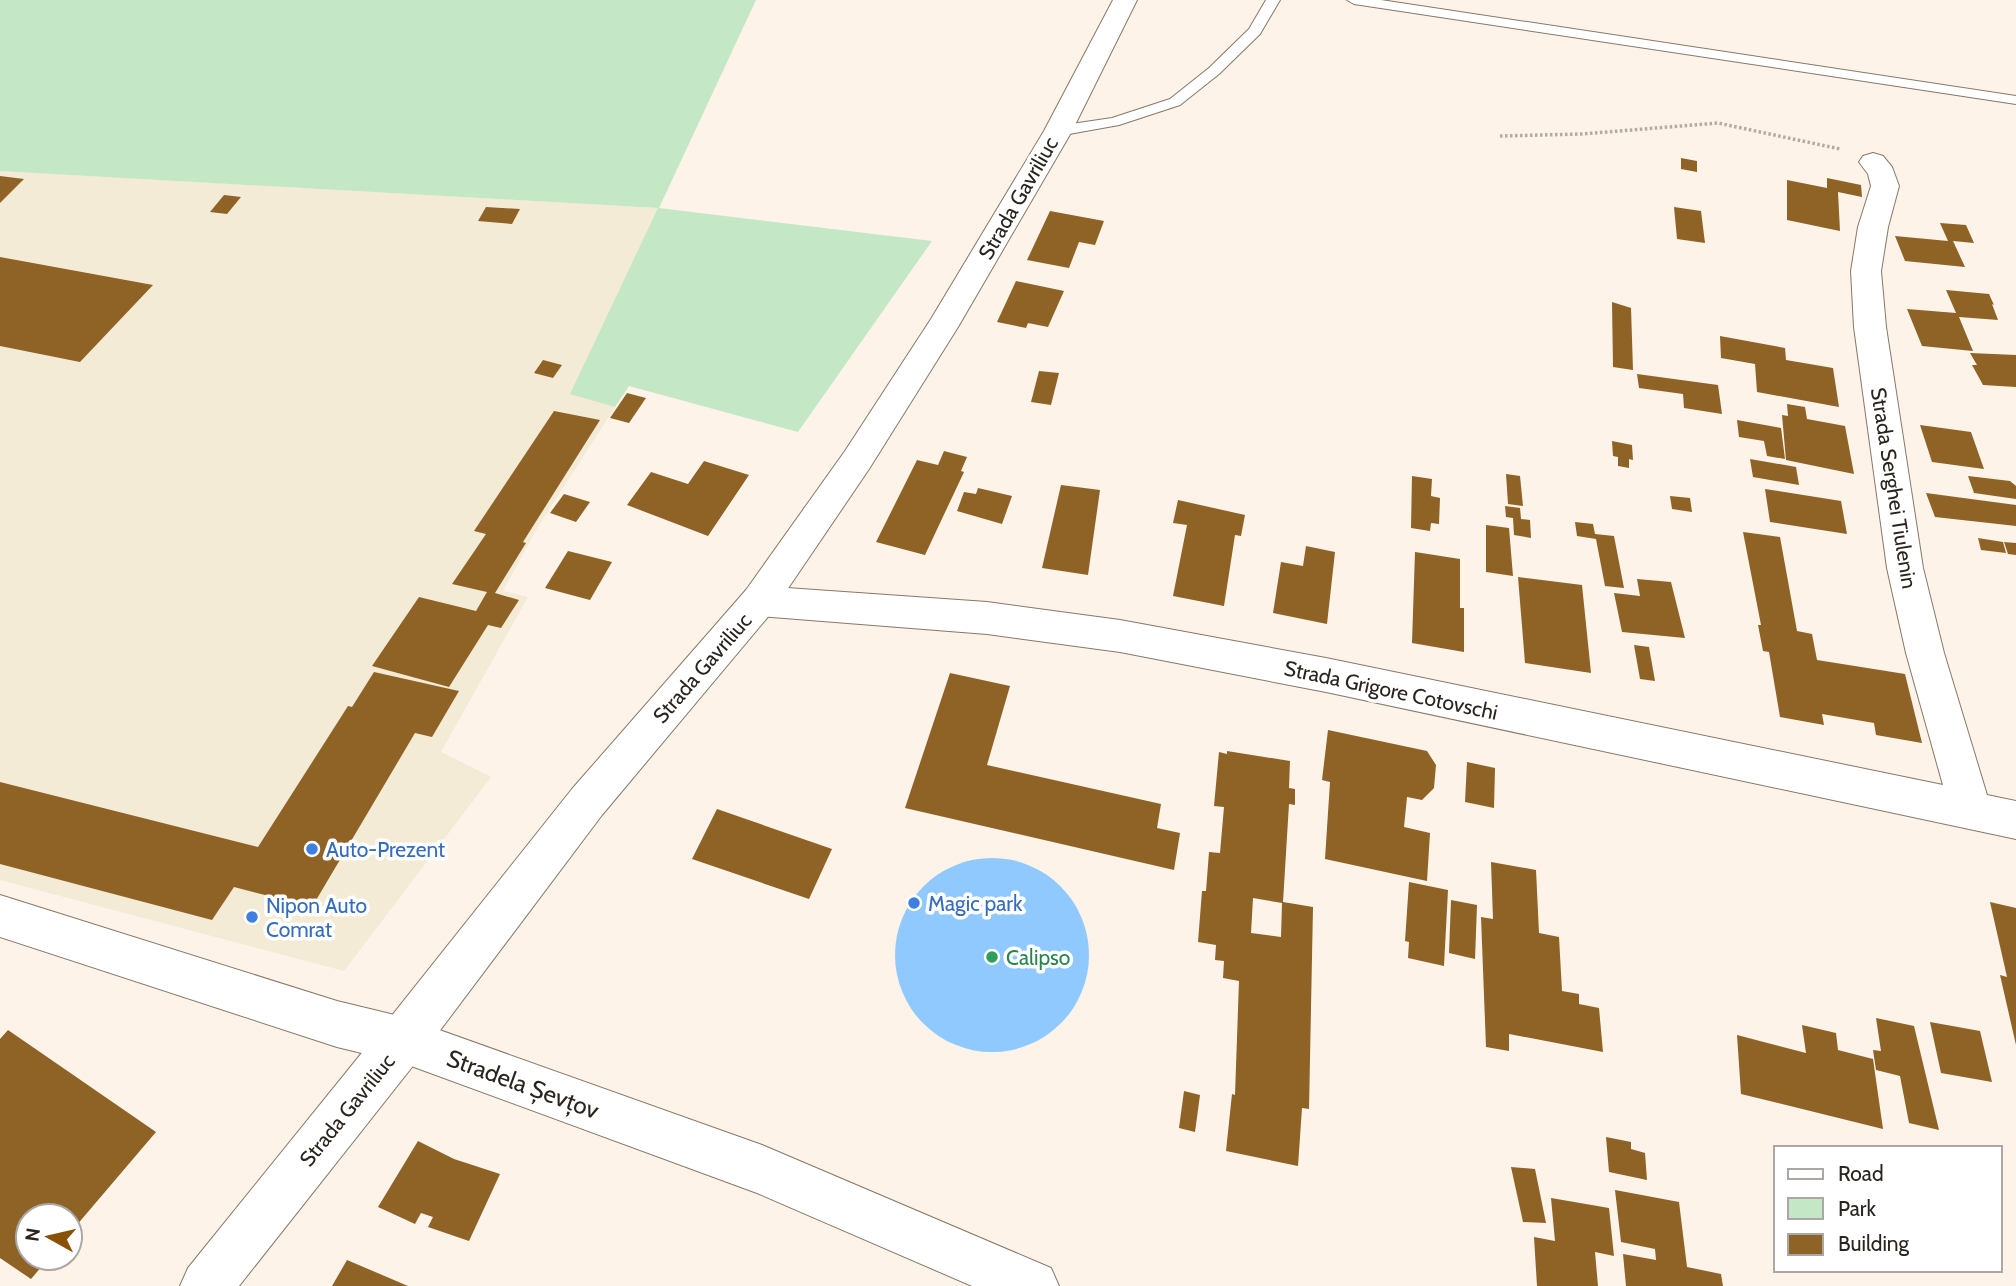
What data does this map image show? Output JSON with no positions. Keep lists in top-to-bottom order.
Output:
{
  "streets": {
    "street": [
      "Strada Gavriliuc",
      "Strada Serghei Tiulenin",
      "Strada Grigore Cotovschi",
      "Stradela Șevțov"
    ]
  },
  "crossings": [
    ["Strada Gavriliuc", "Strada Grigore Cotovschi"],
    ["Strada Gavriliuc", "Stradela Șevțov"],
    ["Strada Serghei Tiulenin", "Strada Grigore Cotovschi"]
  ],
  "places": [
    "Auto-Prezent",
    "Magic park",
    "Nipon Auto Comrat",
    "Calipso"
  ],
  "legend": ["Road", "Park", "Building"],
  "north": "left"
}
